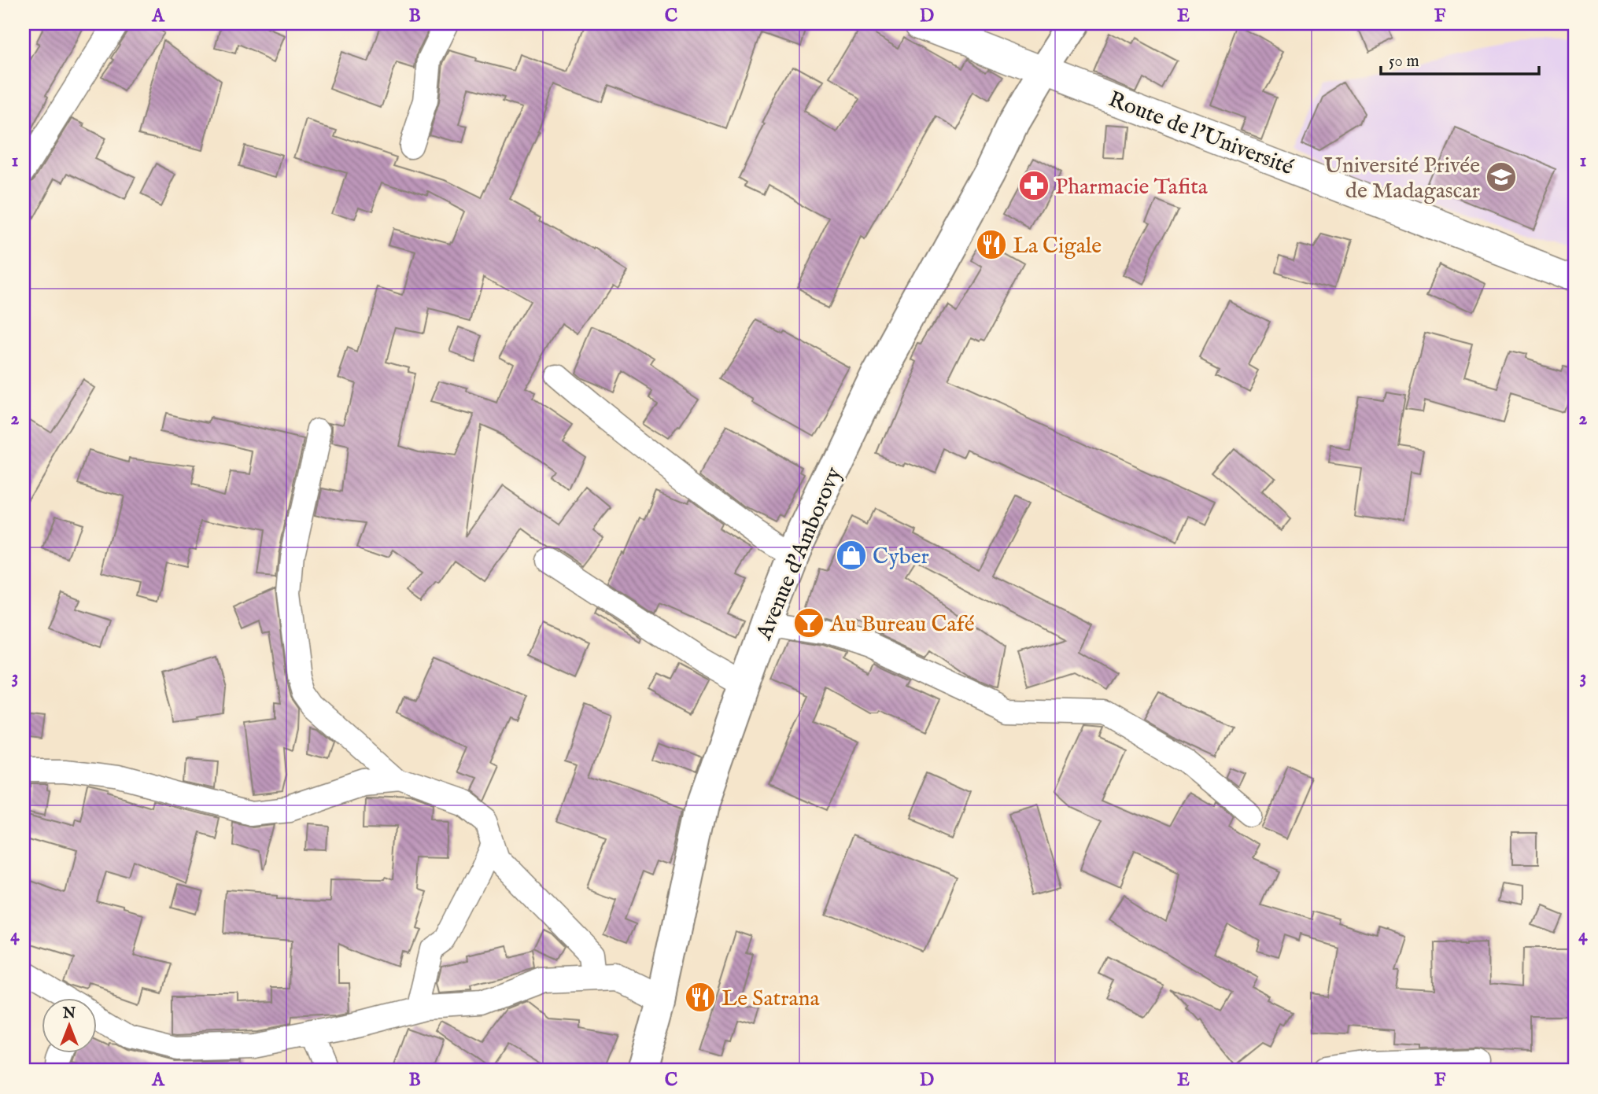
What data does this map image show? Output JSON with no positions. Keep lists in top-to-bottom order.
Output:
{
  "streets": {
    "main road": ["Avenue d'Amborovy"],
    "street": ["Route de l'Université"]
  },
  "crossings": [
    ["Route de l'Université", "Avenue d'Amborovy"]
  ],
  "places": {
    "school or university": ["Université Privée de Madagascar"],
    "pharmacy": ["Pharmacie Tafita"],
    "restaurant": ["La Cigale", "Le Satrana"],
    "shop": ["Cyber"],
    "bar": ["Au Bureau Café"]
  },
  "scale_bar": "50 m",
  "north": "top",
  "grid": {
    "columns": [
      "A",
      "B",
      "C",
      "D",
      "E",
      "F"
    ],
    "rows": [
      "1",
      "2",
      "3",
      "4"
    ]
  }
}
